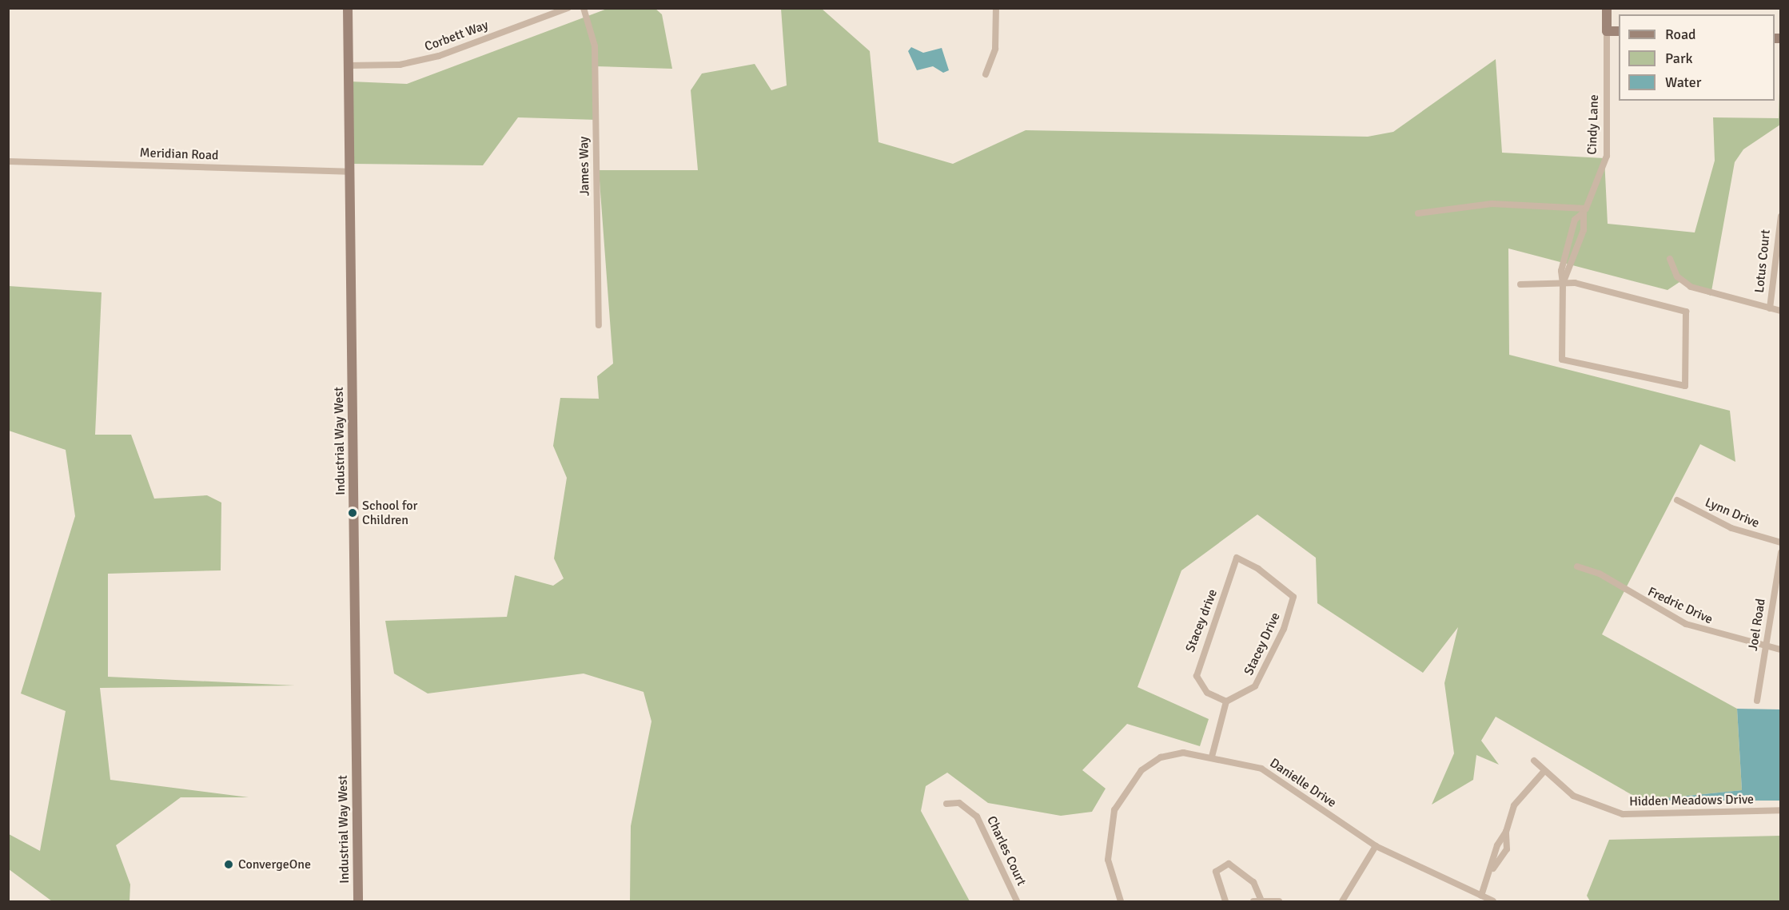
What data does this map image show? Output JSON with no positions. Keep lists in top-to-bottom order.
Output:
{
  "streets": {
    "street": [
      "Corbett Way",
      "Cindy Lane",
      "Meridian Road",
      "James Way",
      "Lotus Court",
      "Industrial Way West",
      "Lynn Drive",
      "Fredric Drive",
      "Stacey drive",
      "Joel Road",
      "Stacey Drive",
      "Danielle Drive",
      "Hidden Meadows Drive",
      "Charles Court"
    ]
  },
  "crossings": [
    ["Corbett Way", "Industrial Way West"],
    ["Meridian Road", "Industrial Way West"],
    ["Fredric Drive", "Joel Road"],
    ["Stacey drive", "Stacey Drive"]
  ],
  "places": ["School for Children", "ConvergeOne"],
  "legend": ["Road", "Park", "Water"]
}
